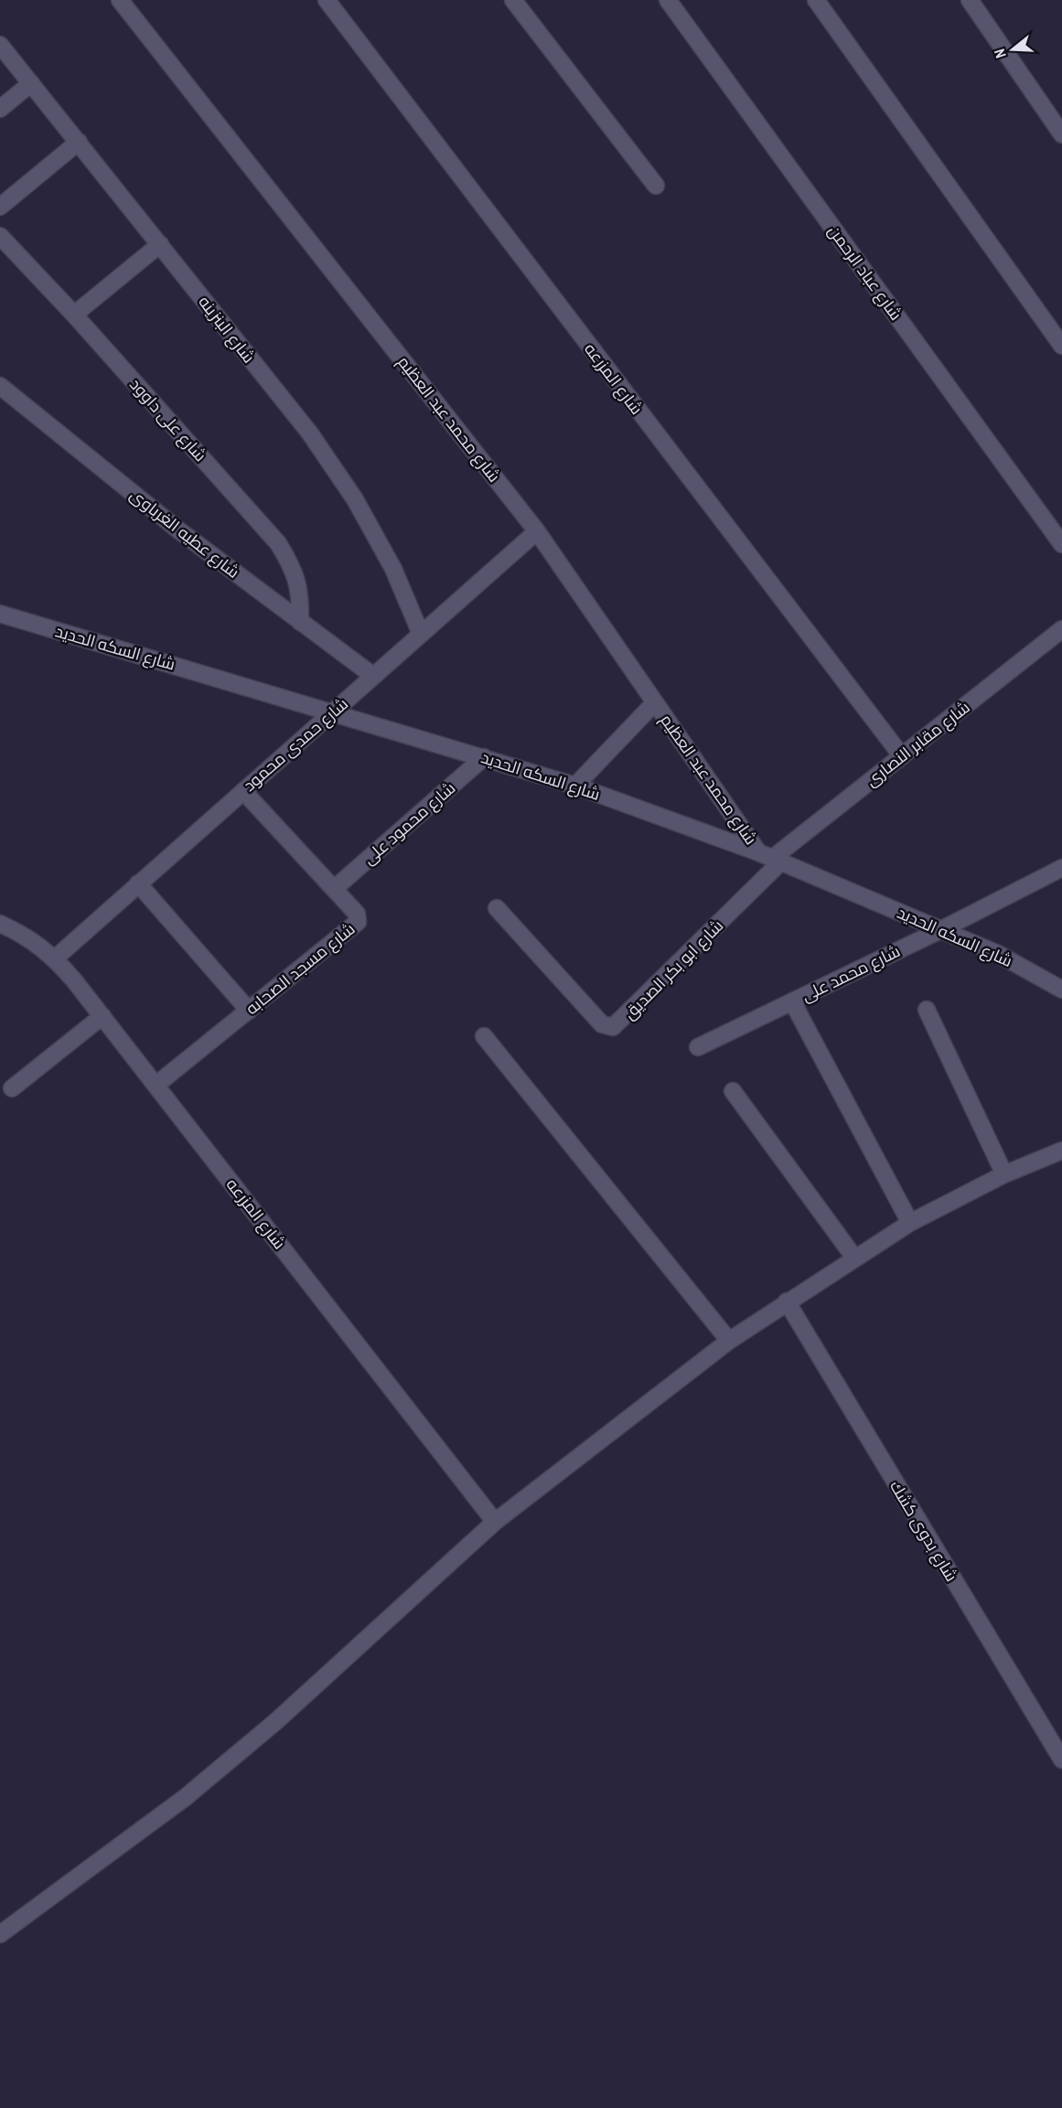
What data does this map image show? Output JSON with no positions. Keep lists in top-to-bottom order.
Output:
{
  "streets": {
    "street": [
      "شارع عباد الرحمن",
      "شارع البنزينه",
      "شارع المزرعه",
      "شارع محمد عبد العظيم",
      "شارع على داوود",
      "شارع عطيه الغرباوى",
      "شارع السكه الحديد",
      "شارع مقابر النصارى",
      "شارع حمدى محمود",
      "شارع محمود على",
      "شارع مسجد الصحابه",
      "شارع ابو بكر الصديق",
      "شارع محمد على",
      "شارع بدوى كشك"
    ]
  },
  "crossings": [
    ["شارع البنزينه", "شارع حمدى محمود"],
    ["شارع المزرعه", "شارع مقابر النصارى"],
    ["شارع المزرعه", "شارع حمدى محمود"],
    ["شارع المزرعه", "شارع مسجد الصحابه"],
    ["شارع محمد عبد العظيم", "شارع السكه الحديد"],
    ["شارع محمد عبد العظيم", "شارع مقابر النصارى"],
    ["شارع محمد عبد العظيم", "شارع حمدى محمود"],
    ["شارع محمد عبد العظيم", "شارع ابو بكر الصديق"],
    ["شارع على داوود", "شارع عطيه الغرباوى"],
    ["شارع عطيه الغرباوى", "شارع حمدى محمود"],
    ["شارع السكه الحديد", "شارع مقابر النصارى"],
    ["شارع السكه الحديد", "شارع حمدى محمود"],
    ["شارع السكه الحديد", "شارع محمود على"],
    ["شارع السكه الحديد", "شارع ابو بكر الصديق"],
    ["شارع السكه الحديد", "شارع محمد على"],
    ["شارع مقابر النصارى", "شارع ابو بكر الصديق"],
    ["شارع حمدى محمود", "شارع مسجد الصحابه"],
    ["شارع محمود على", "شارع مسجد الصحابه"]
  ],
  "north": "left"
}
